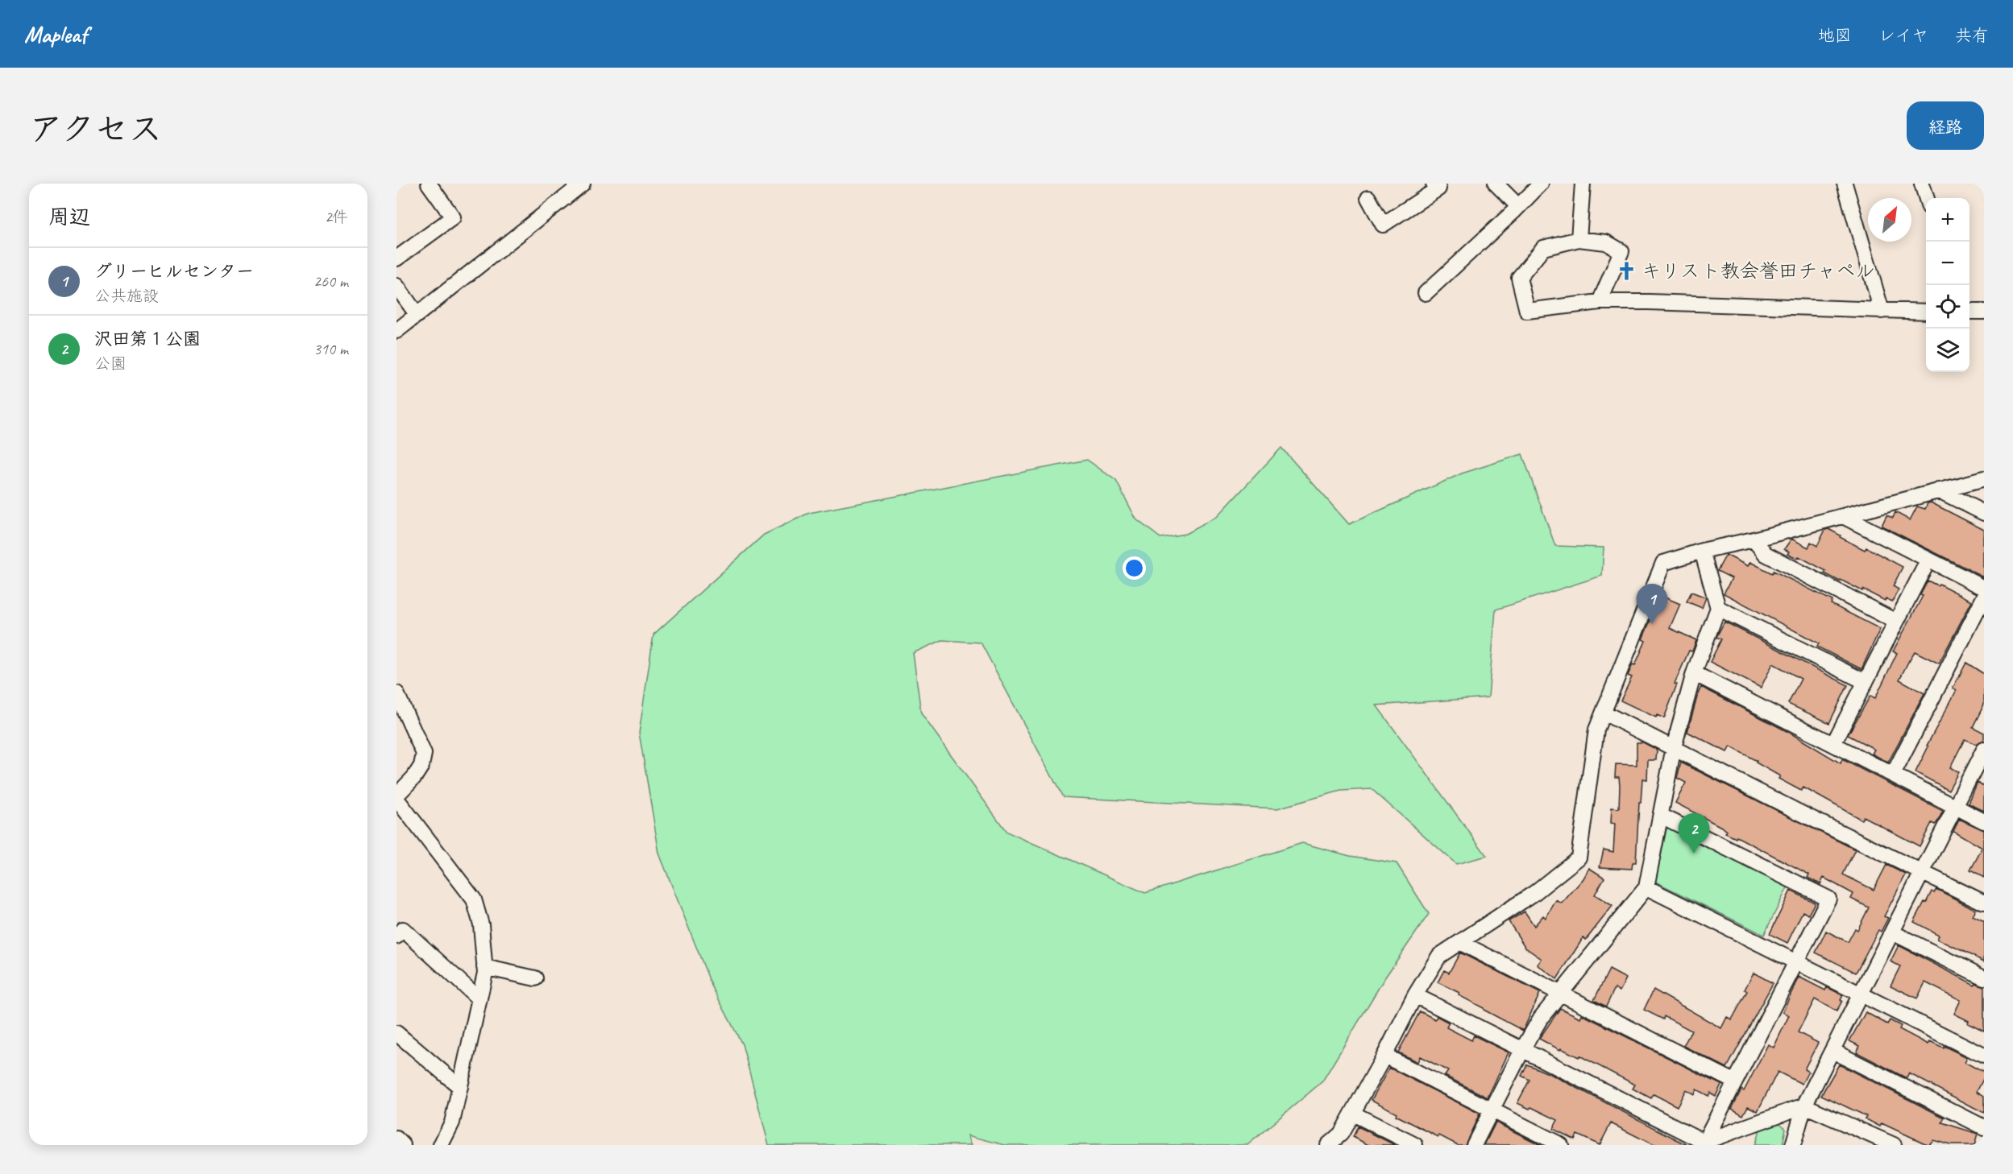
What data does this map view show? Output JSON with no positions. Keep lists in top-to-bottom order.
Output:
{
  "places": {
    "church": ["キリスト教会誉田チャペル"]
  },
  "north": "top right",
  "page": {
    "header": "Mapleaf",
    "nav": ["地図", "レイヤ", "共有"],
    "title": "アクセス",
    "buttons": "経路",
    "heading": ["周辺", "2件"],
    "map_buttons": ["+", "−"],
    "list": [
      {
        "mark": "1",
        "name": "グリーヒルセンター",
        "note": "公共施設",
        "value": "260 m"
      },
      {
        "mark": "2",
        "name": "沢田第１公園",
        "note": "公園",
        "value": "310 m"
      }
    ],
    "pins": ["1", "2"]
  }
}
